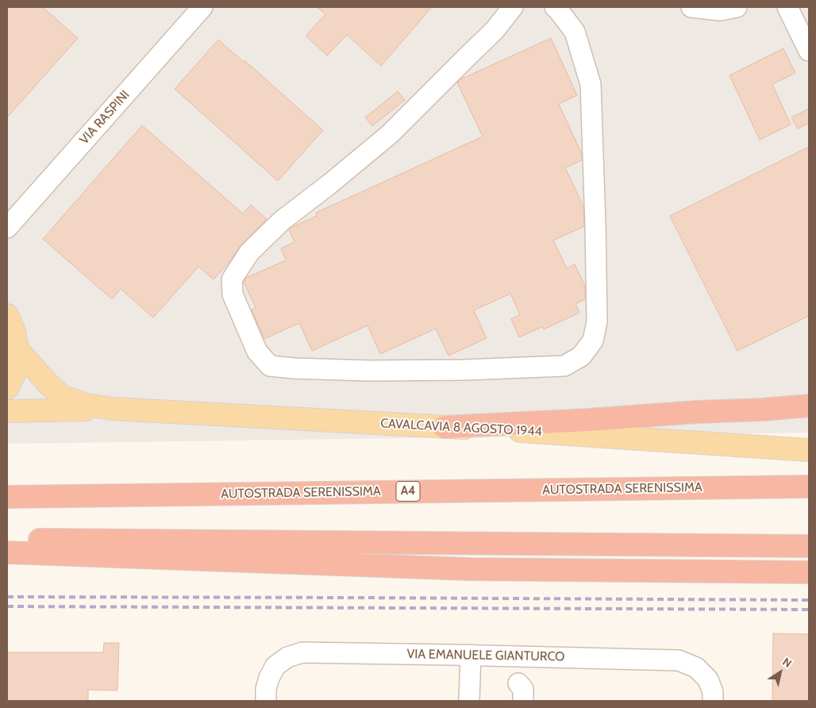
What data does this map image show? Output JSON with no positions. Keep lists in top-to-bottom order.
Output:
{
  "streets": {
    "highway": ["AUTOSTRADA SERENISSIMA", "A4"],
    "main road": ["CAVALCAVIA 8 AGOSTO 1944"],
    "street": ["VIA RASPINI", "VIA EMANUELE GIANTURCO"]
  },
  "north": "top right"
}
